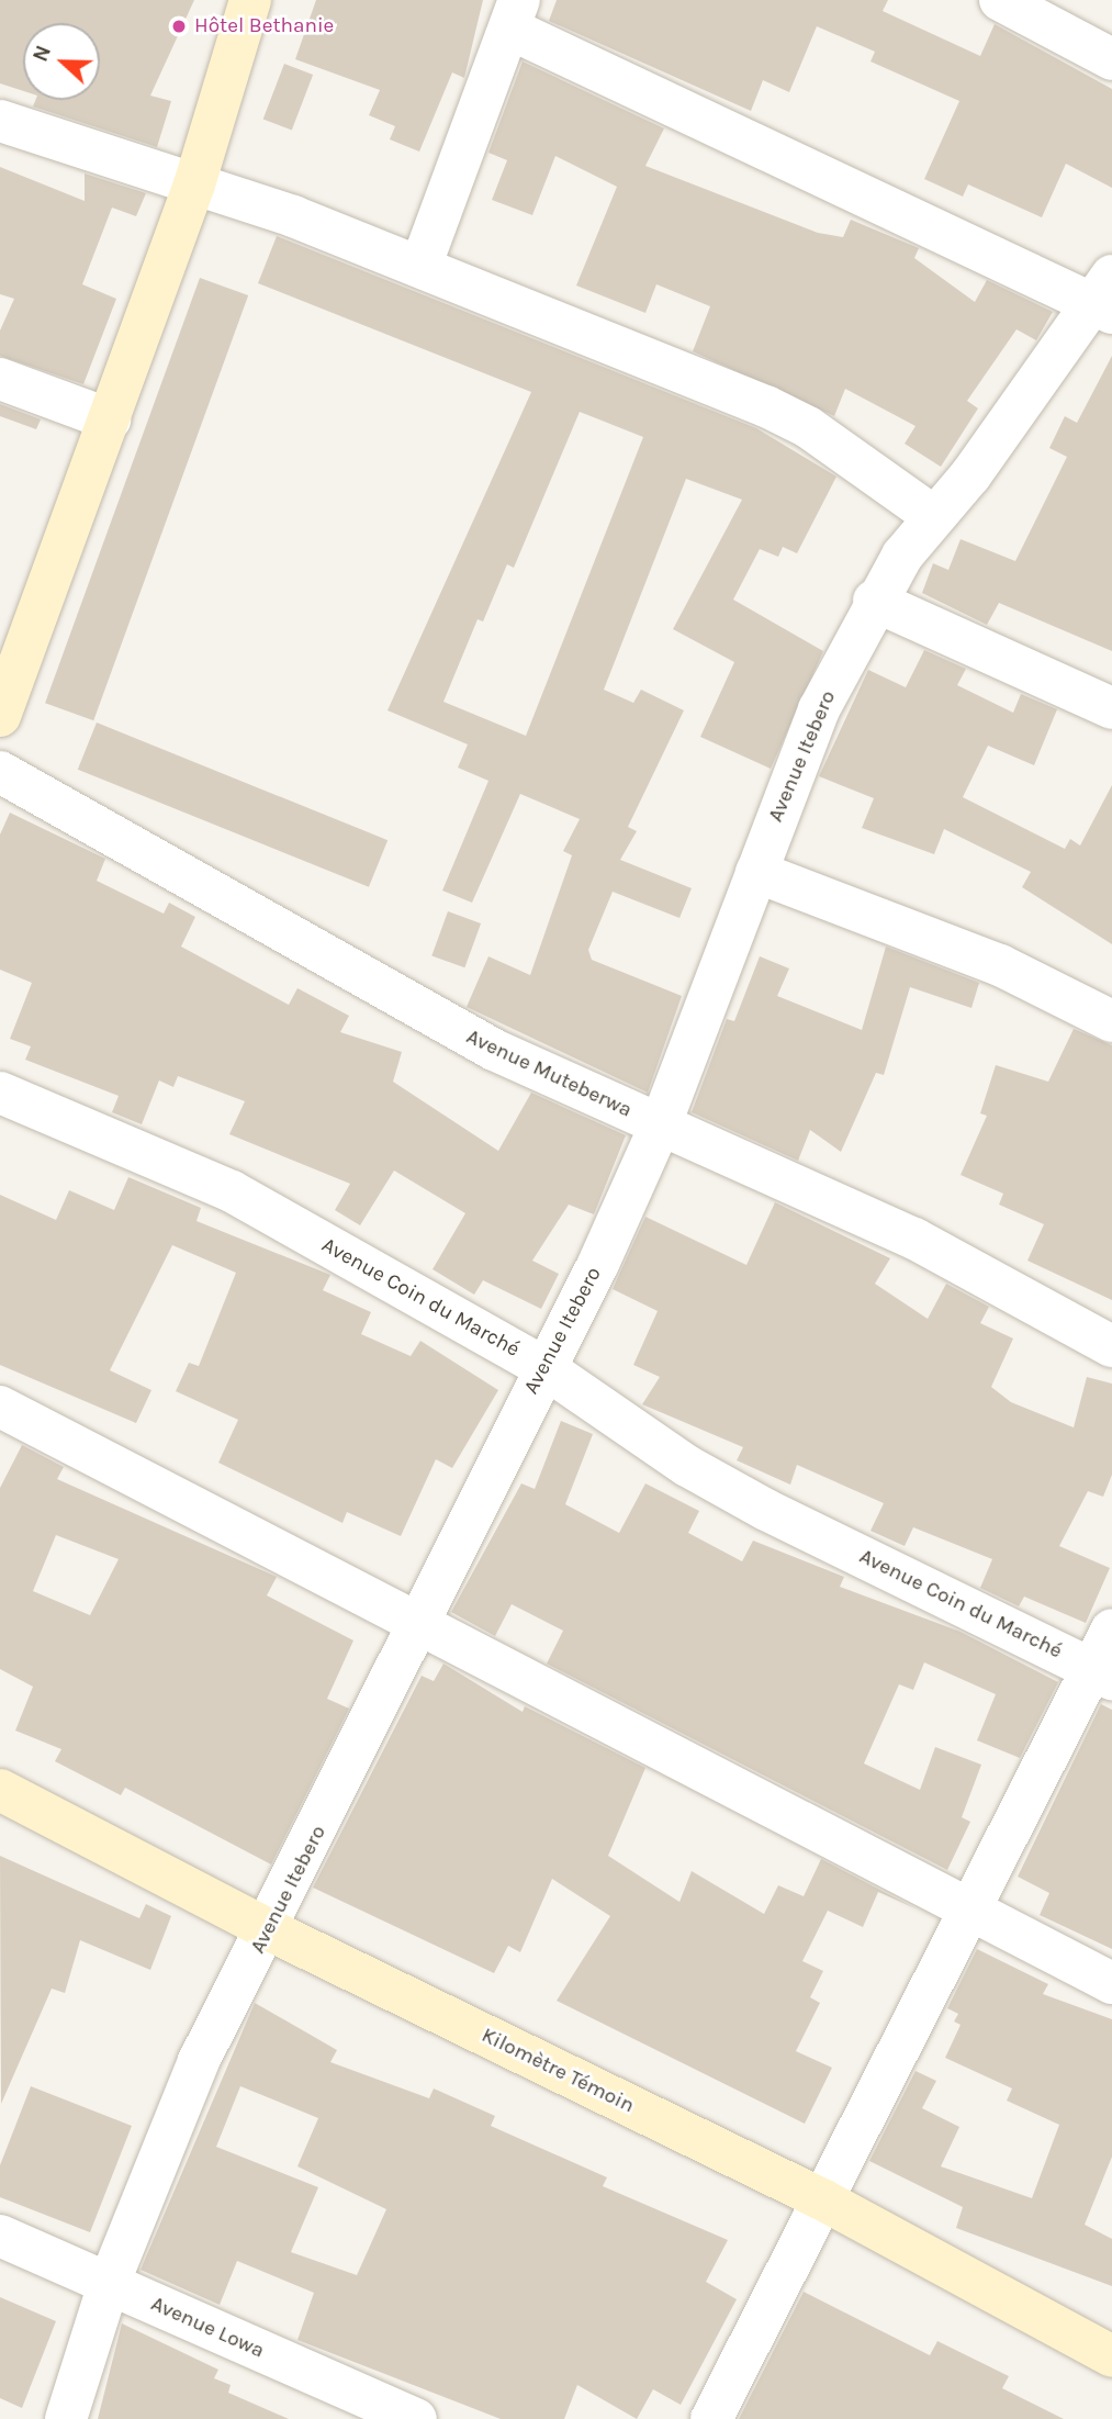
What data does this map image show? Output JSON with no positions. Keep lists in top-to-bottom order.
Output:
{
  "streets": {
    "main road": ["Kilomètre Témoin"],
    "street": [
      "Avenue Itebero",
      "Avenue Muteberwa",
      "Avenue Coin du Marché",
      "Avenue Lowa"
    ]
  },
  "crossings": [
    ["Avenue Itebero", "Avenue Muteberwa"],
    ["Avenue Itebero", "Avenue Coin du Marché"],
    ["Avenue Itebero", "Kilomètre Témoin"],
    ["Avenue Itebero", "Avenue Lowa"]
  ],
  "places": ["Hôtel Bethanie"],
  "north": "left"
}
